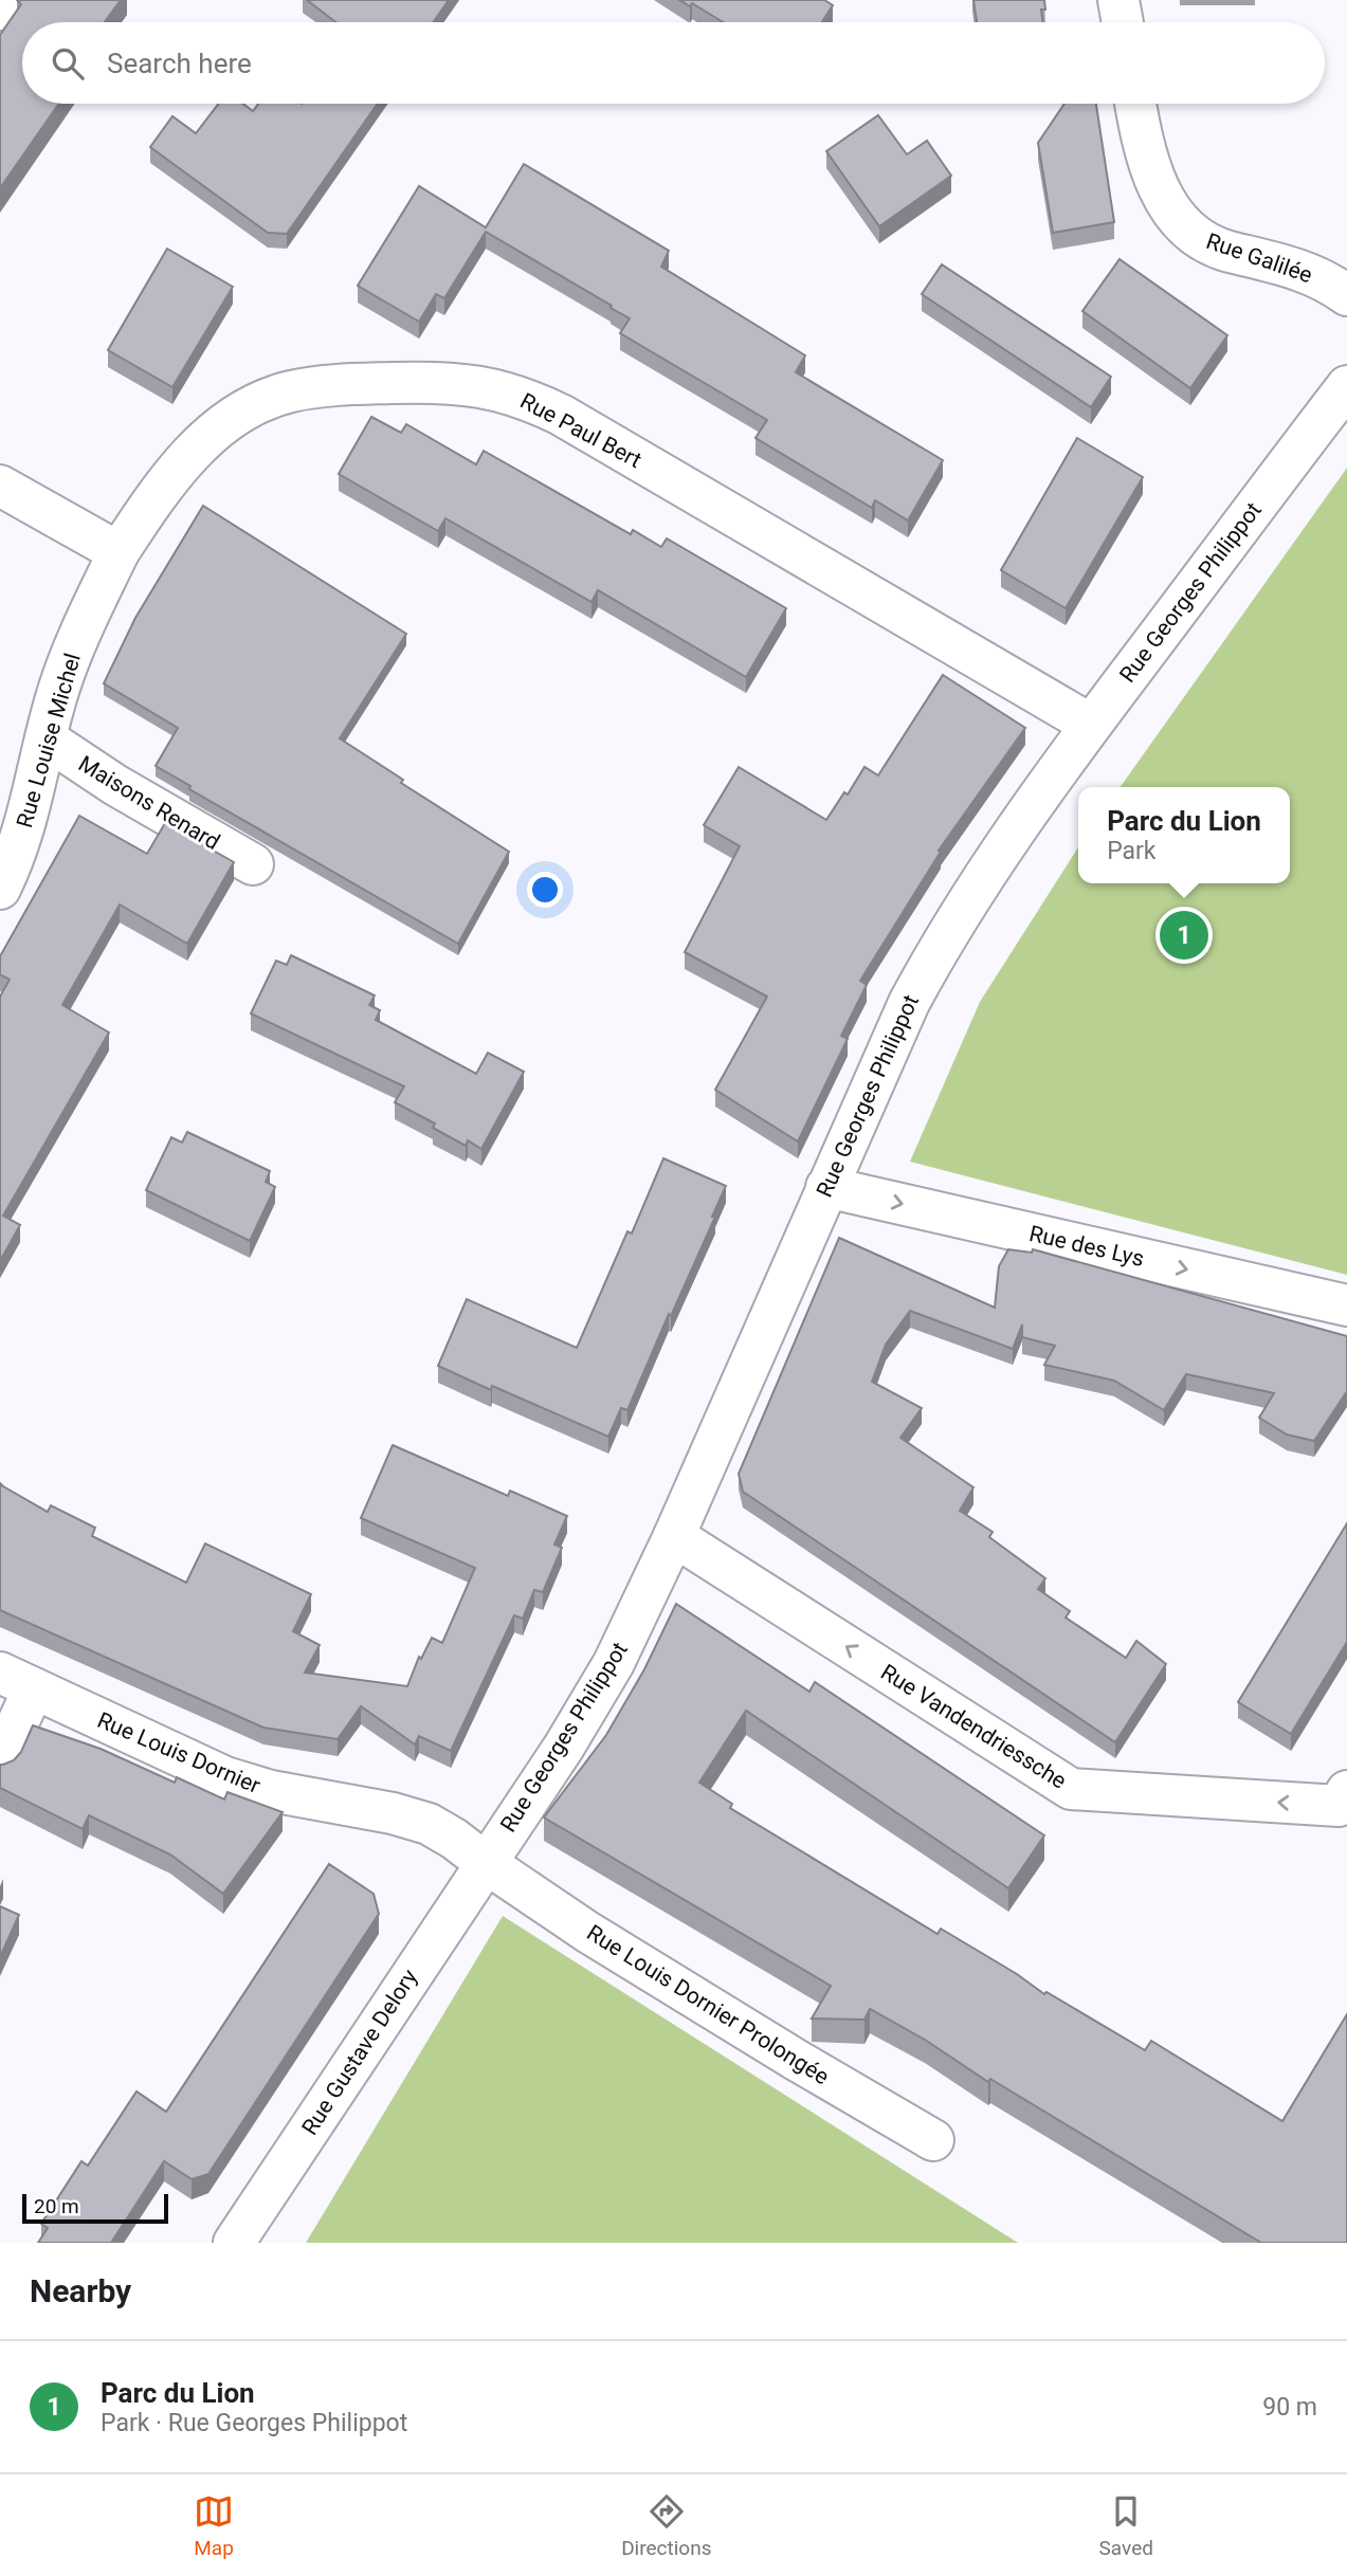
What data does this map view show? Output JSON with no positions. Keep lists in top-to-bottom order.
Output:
{
  "streets": {
    "street": [
      "Rue Galilée",
      "Rue Paul Bert",
      "Rue Georges Philippot",
      "Rue Louise Michel",
      "Maisons Renard",
      "Rue des Lys",
      "Rue Vandendriessche",
      "Rue Louis Dornier",
      "Rue Louis Dornier Prolongée",
      "Rue Gustave Delory"
    ]
  },
  "crossings": [
    ["Rue Paul Bert", "Rue Georges Philippot"],
    ["Rue Paul Bert", "Rue Louise Michel"],
    ["Rue Georges Philippot", "Rue des Lys"],
    ["Rue Georges Philippot", "Rue Vandendriessche"],
    ["Rue Georges Philippot", "Rue Louis Dornier"],
    ["Rue Georges Philippot", "Rue Louis Dornier Prolongée"],
    ["Rue Georges Philippot", "Rue Gustave Delory"],
    ["Rue Louise Michel", "Maisons Renard"],
    ["Rue Louis Dornier", "Rue Louis Dornier Prolongée"],
    ["Rue Louis Dornier", "Rue Gustave Delory"],
    ["Rue Louis Dornier Prolongée", "Rue Gustave Delory"]
  ],
  "one_way": ["Rue des Lys", "Rue Vandendriessche"],
  "scale_bar": "20 m",
  "page": {
    "search": "Search here",
    "popup": ["Parc du Lion", "Park"],
    "pins": "1",
    "scale": "20 m",
    "heading": "Nearby",
    "list": [
      {
        "mark": "1",
        "name": "Parc du Lion",
        "note": "Park · Rue Georges Philippot",
        "value": "90 m"
      }
    ],
    "nav": ["Map", "Directions", "Saved"]
  }
}
